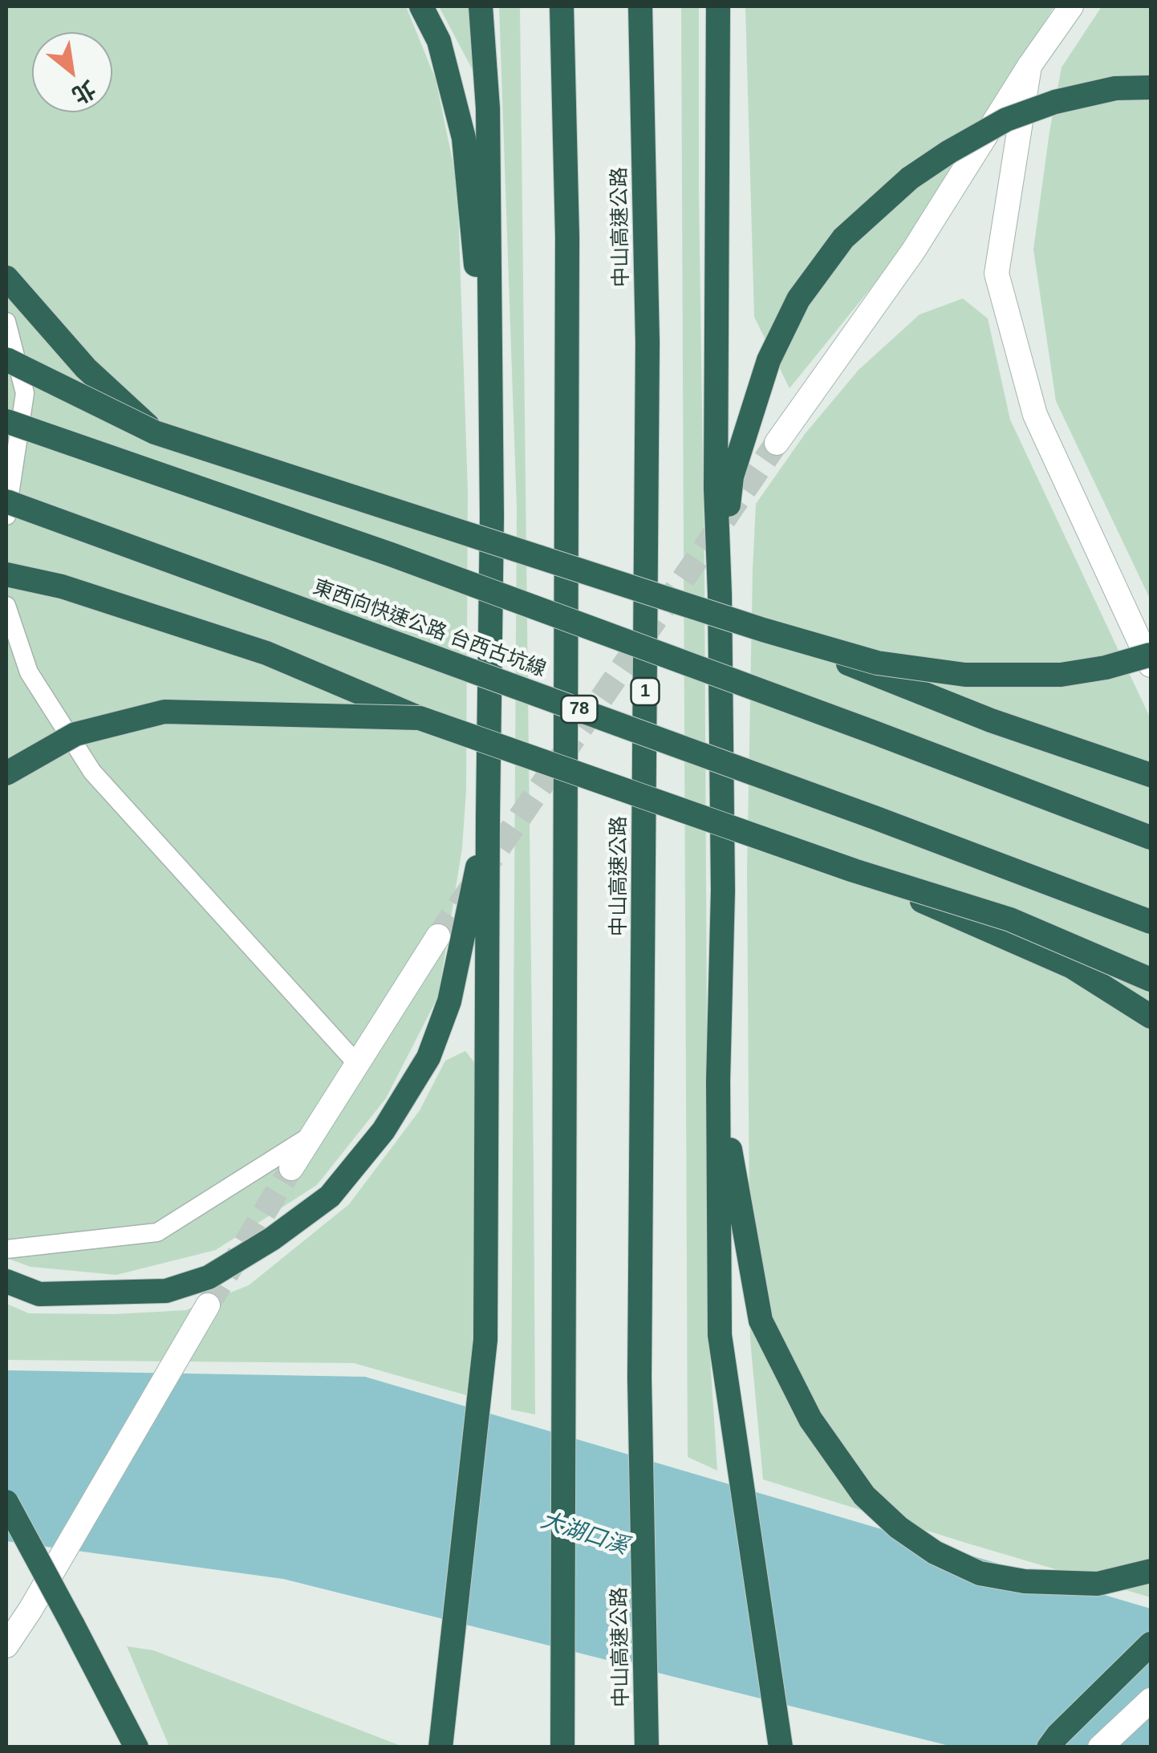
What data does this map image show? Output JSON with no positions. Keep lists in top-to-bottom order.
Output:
{
  "streets": {
    "highway": [
      "中山高速公路",
      "東西向快速公路 台西古坑線",
      "1",
      "78"
    ]
  },
  "water": ["大湖口溪"],
  "north": "bottom right"
}
